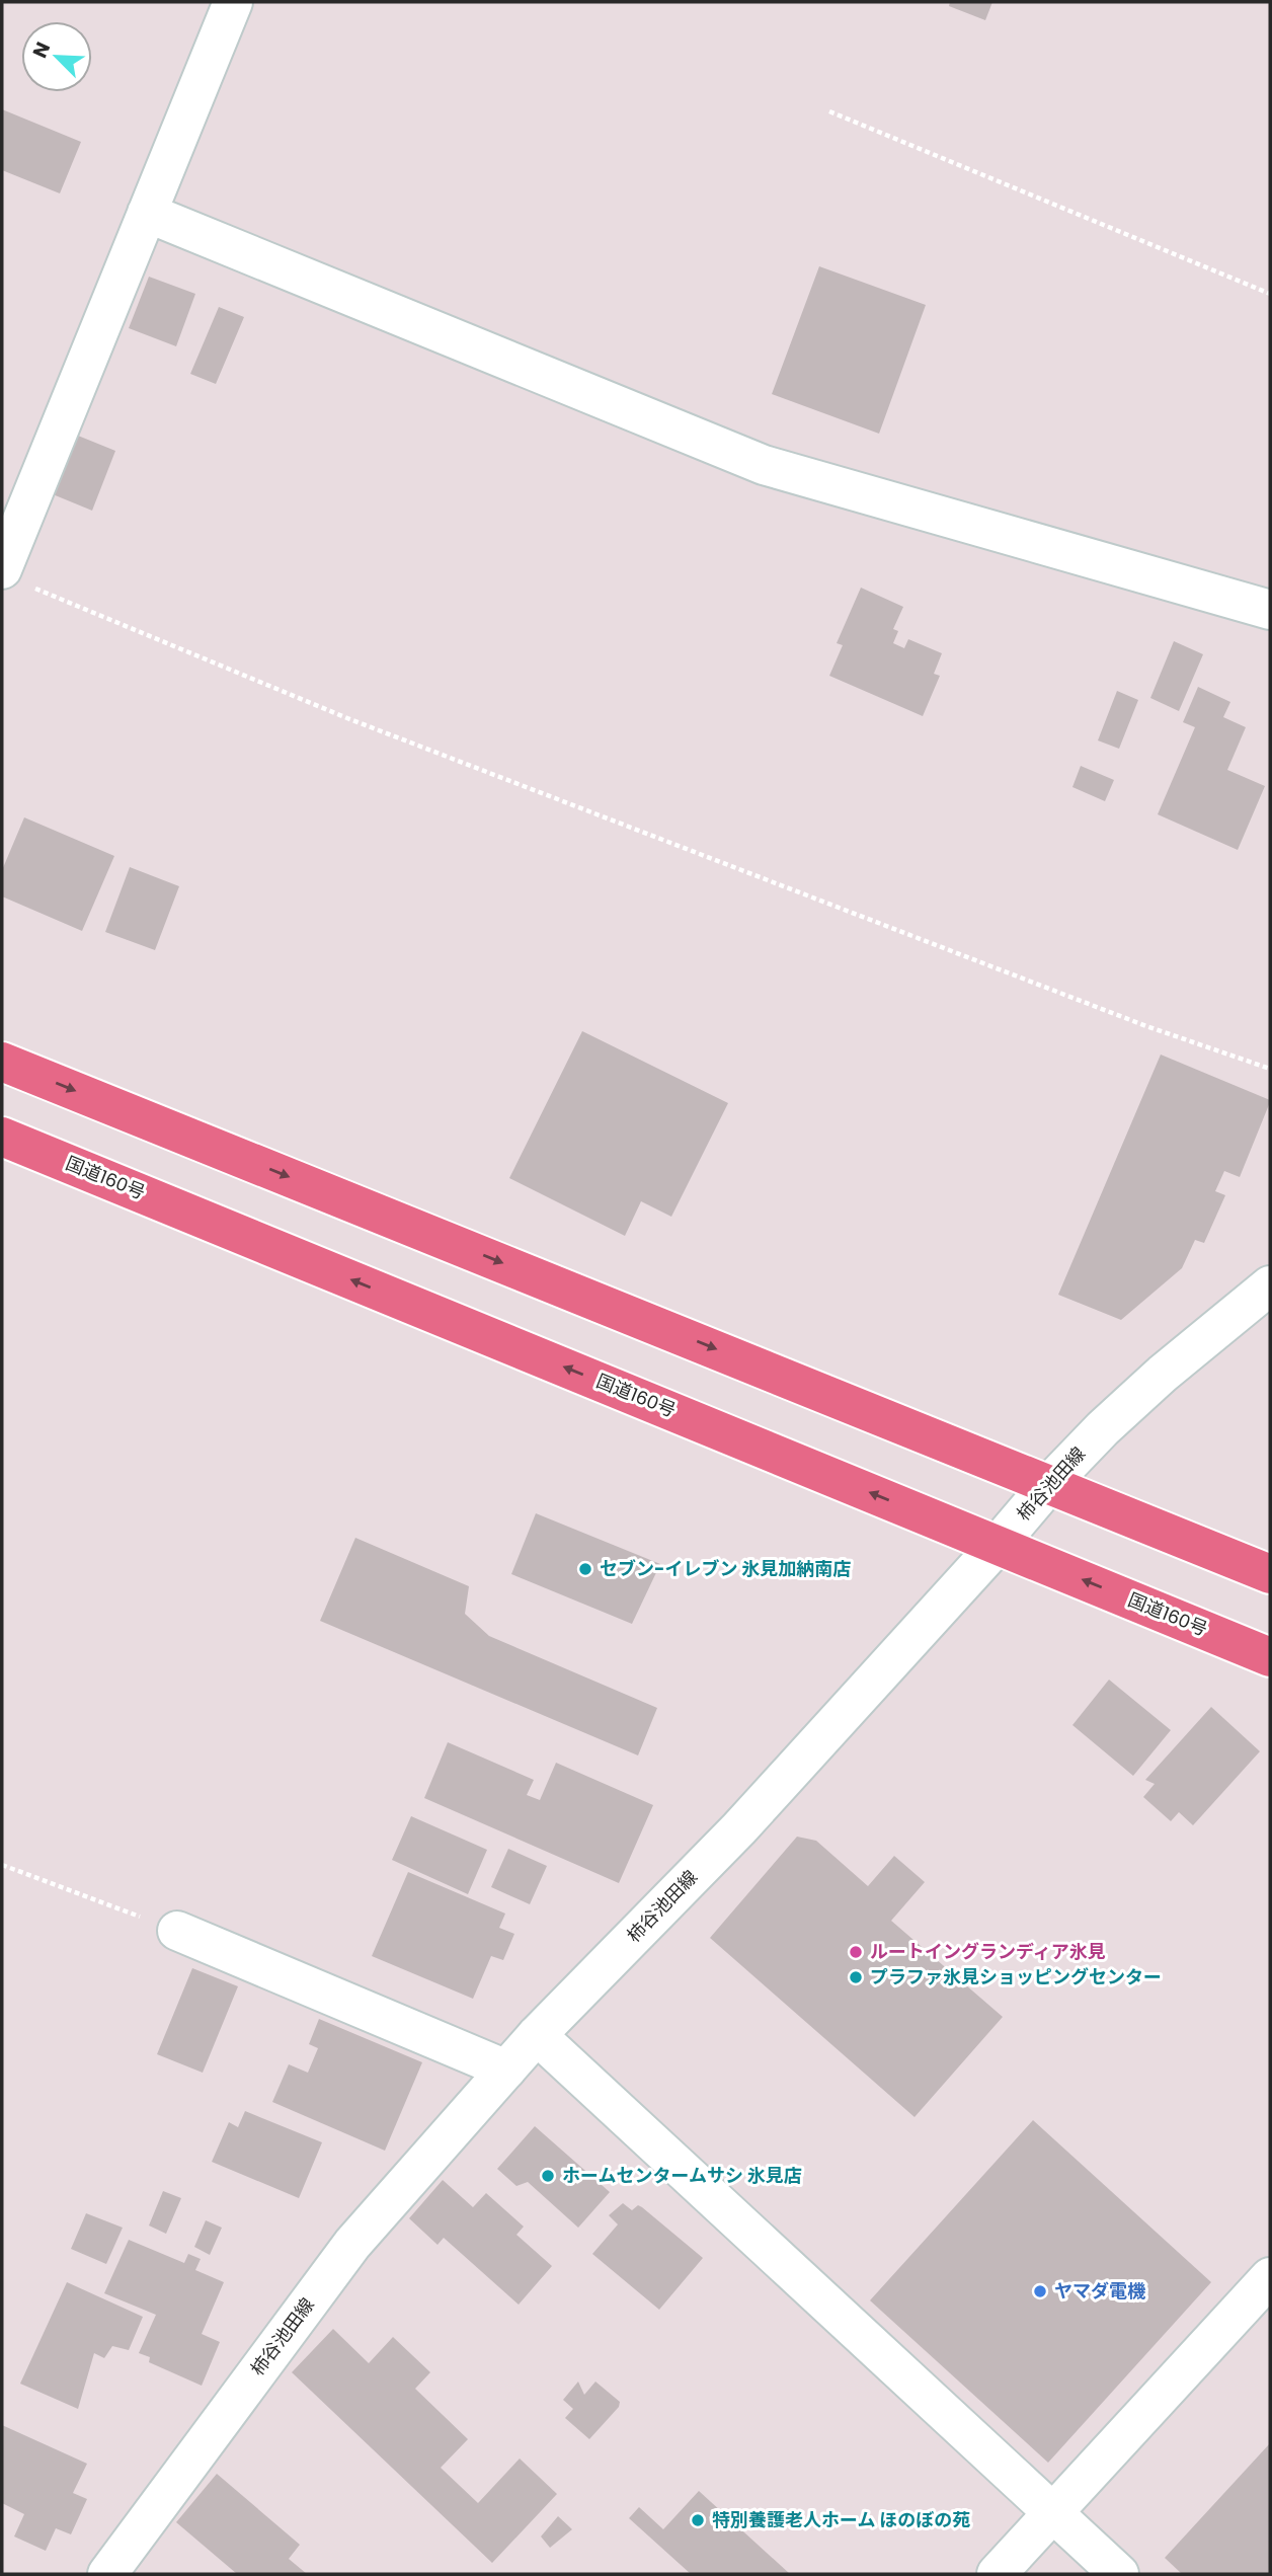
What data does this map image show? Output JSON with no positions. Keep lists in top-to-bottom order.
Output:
{
  "streets": {
    "highway": ["国道160号"],
    "street": ["柿谷池田線"]
  },
  "crossings": [
    ["国道160号", "柿谷池田線"]
  ],
  "places": [
    "セブン-イレブン 氷見加納南店",
    "ルートイングランディア氷見",
    "プラファ氷見ショッピングセンター",
    "ホームセンタームサシ 氷見店",
    "ヤマダ電機",
    "特別養護老人ホーム ほのぼの苑"
  ],
  "north": "top left"
}
